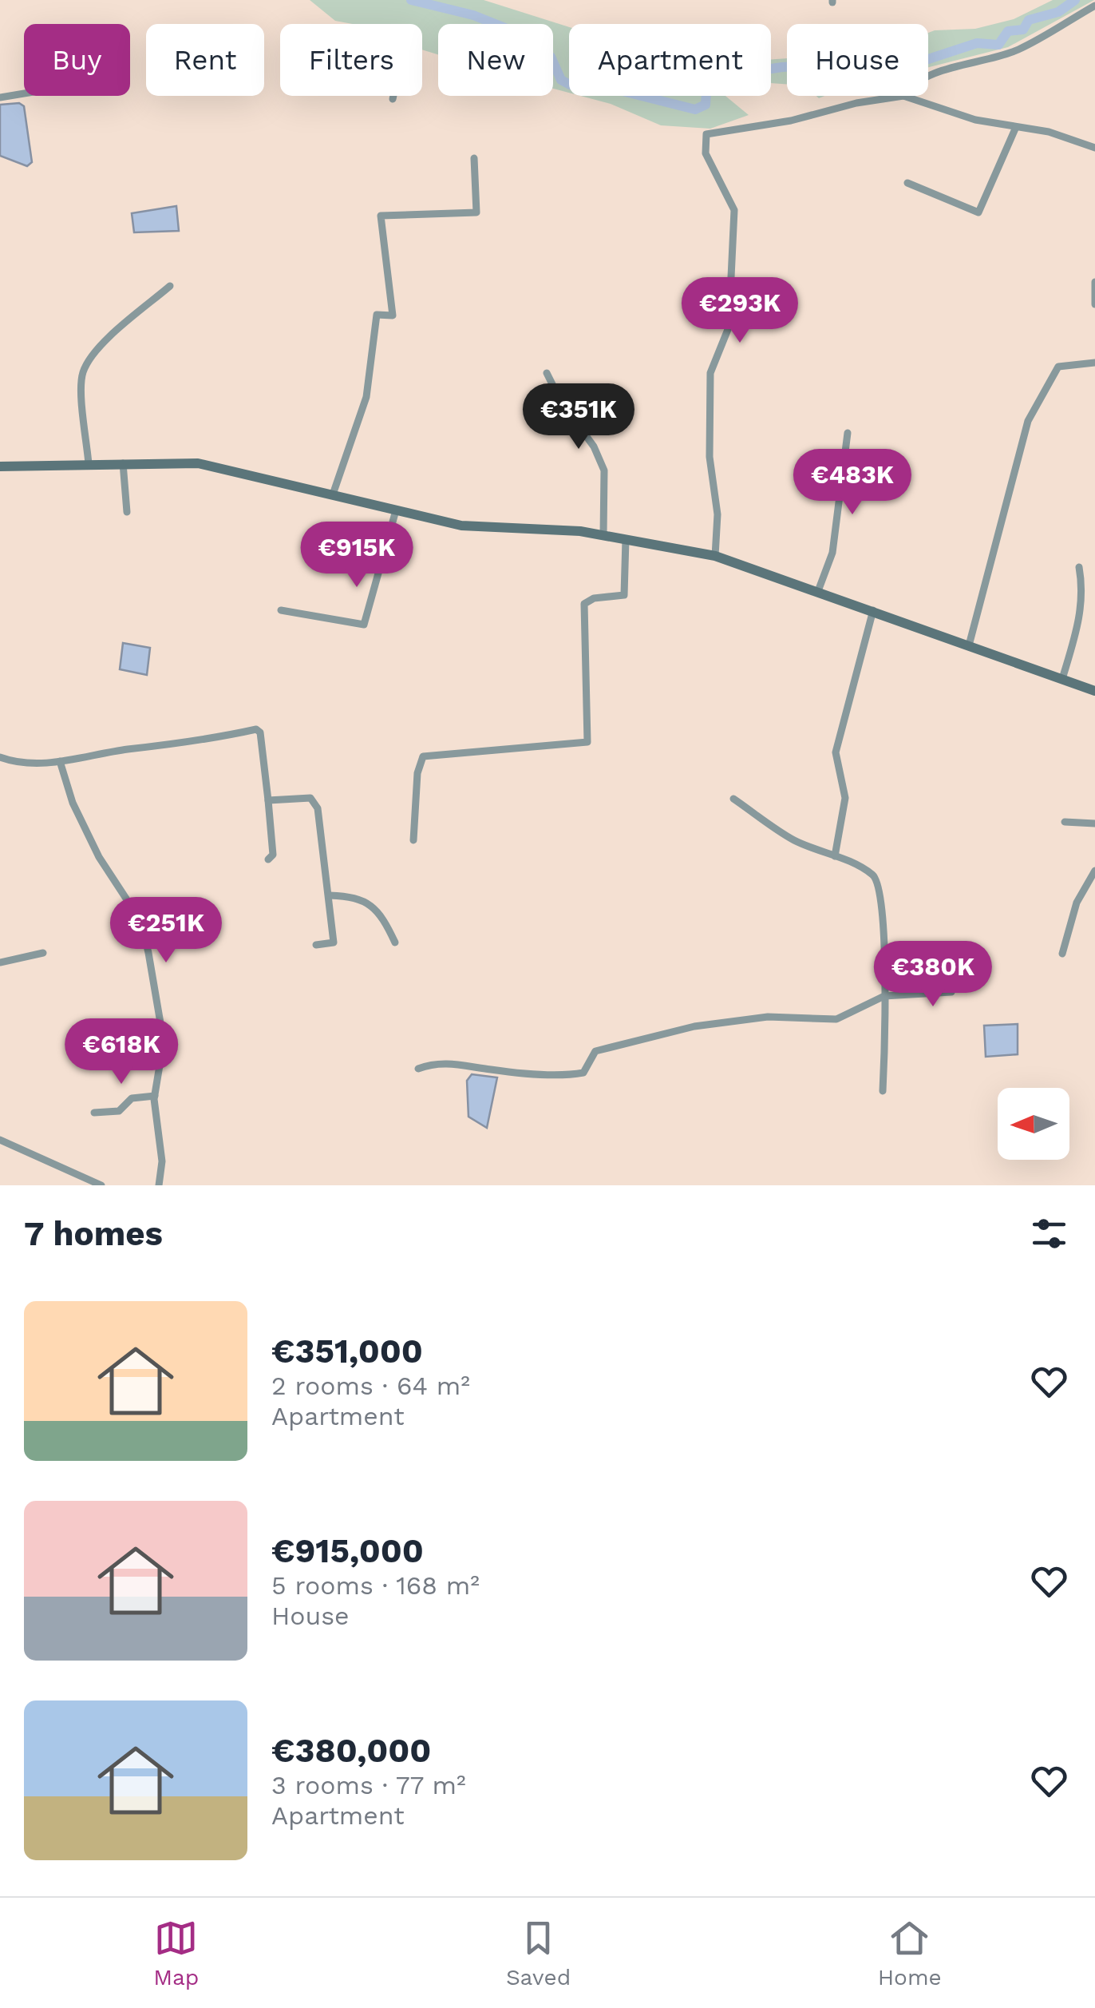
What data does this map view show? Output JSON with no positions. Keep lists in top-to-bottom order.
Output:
{
  "north": "left",
  "page": {
    "chip": [
      "Buy",
      "Rent",
      "Filters",
      "New",
      "Apartment",
      "House"
    ],
    "price": [
      "€293K",
      "€351K",
      "€483K",
      "€915K",
      "€251K",
      "€380K",
      "€618K"
    ],
    "heading": "7 homes",
    "list": [
      {
        "name": "€351,000",
        "note": "2 rooms · 64 m² · Apartment"
      },
      {
        "name": "€915,000",
        "note": "5 rooms · 168 m² · House"
      },
      {
        "name": "€380,000",
        "note": "3 rooms · 77 m² · Apartment"
      }
    ],
    "tabs": ["Map", "Saved", "Home"]
  }
}
